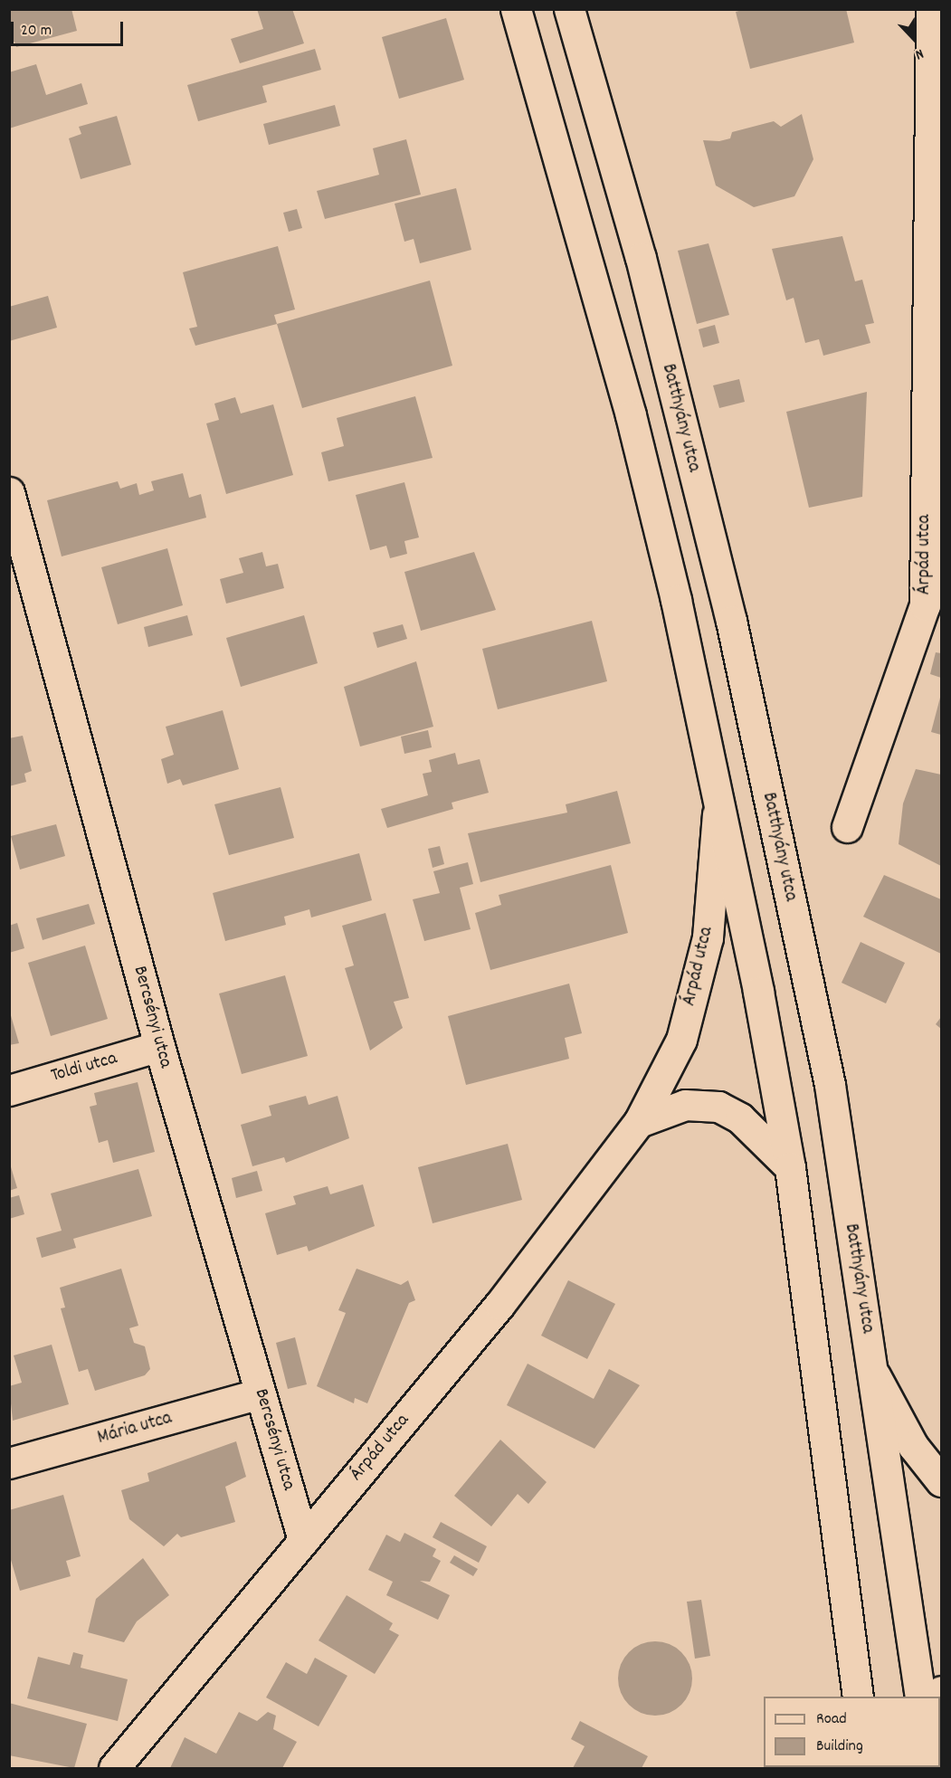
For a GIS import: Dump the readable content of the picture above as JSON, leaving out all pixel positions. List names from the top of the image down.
{
  "streets": {
    "street": [
      "Batthyány utca",
      "Árpád utca",
      "Bercsényi utca",
      "Toldi utca",
      "Mária utca"
    ]
  },
  "crossings": [
    ["Árpád utca", "Bercsényi utca"],
    ["Bercsényi utca", "Toldi utca"],
    ["Bercsényi utca", "Mária utca"]
  ],
  "legend": ["Road", "Building"],
  "scale_bar": "20 m",
  "north": "bottom"
}
